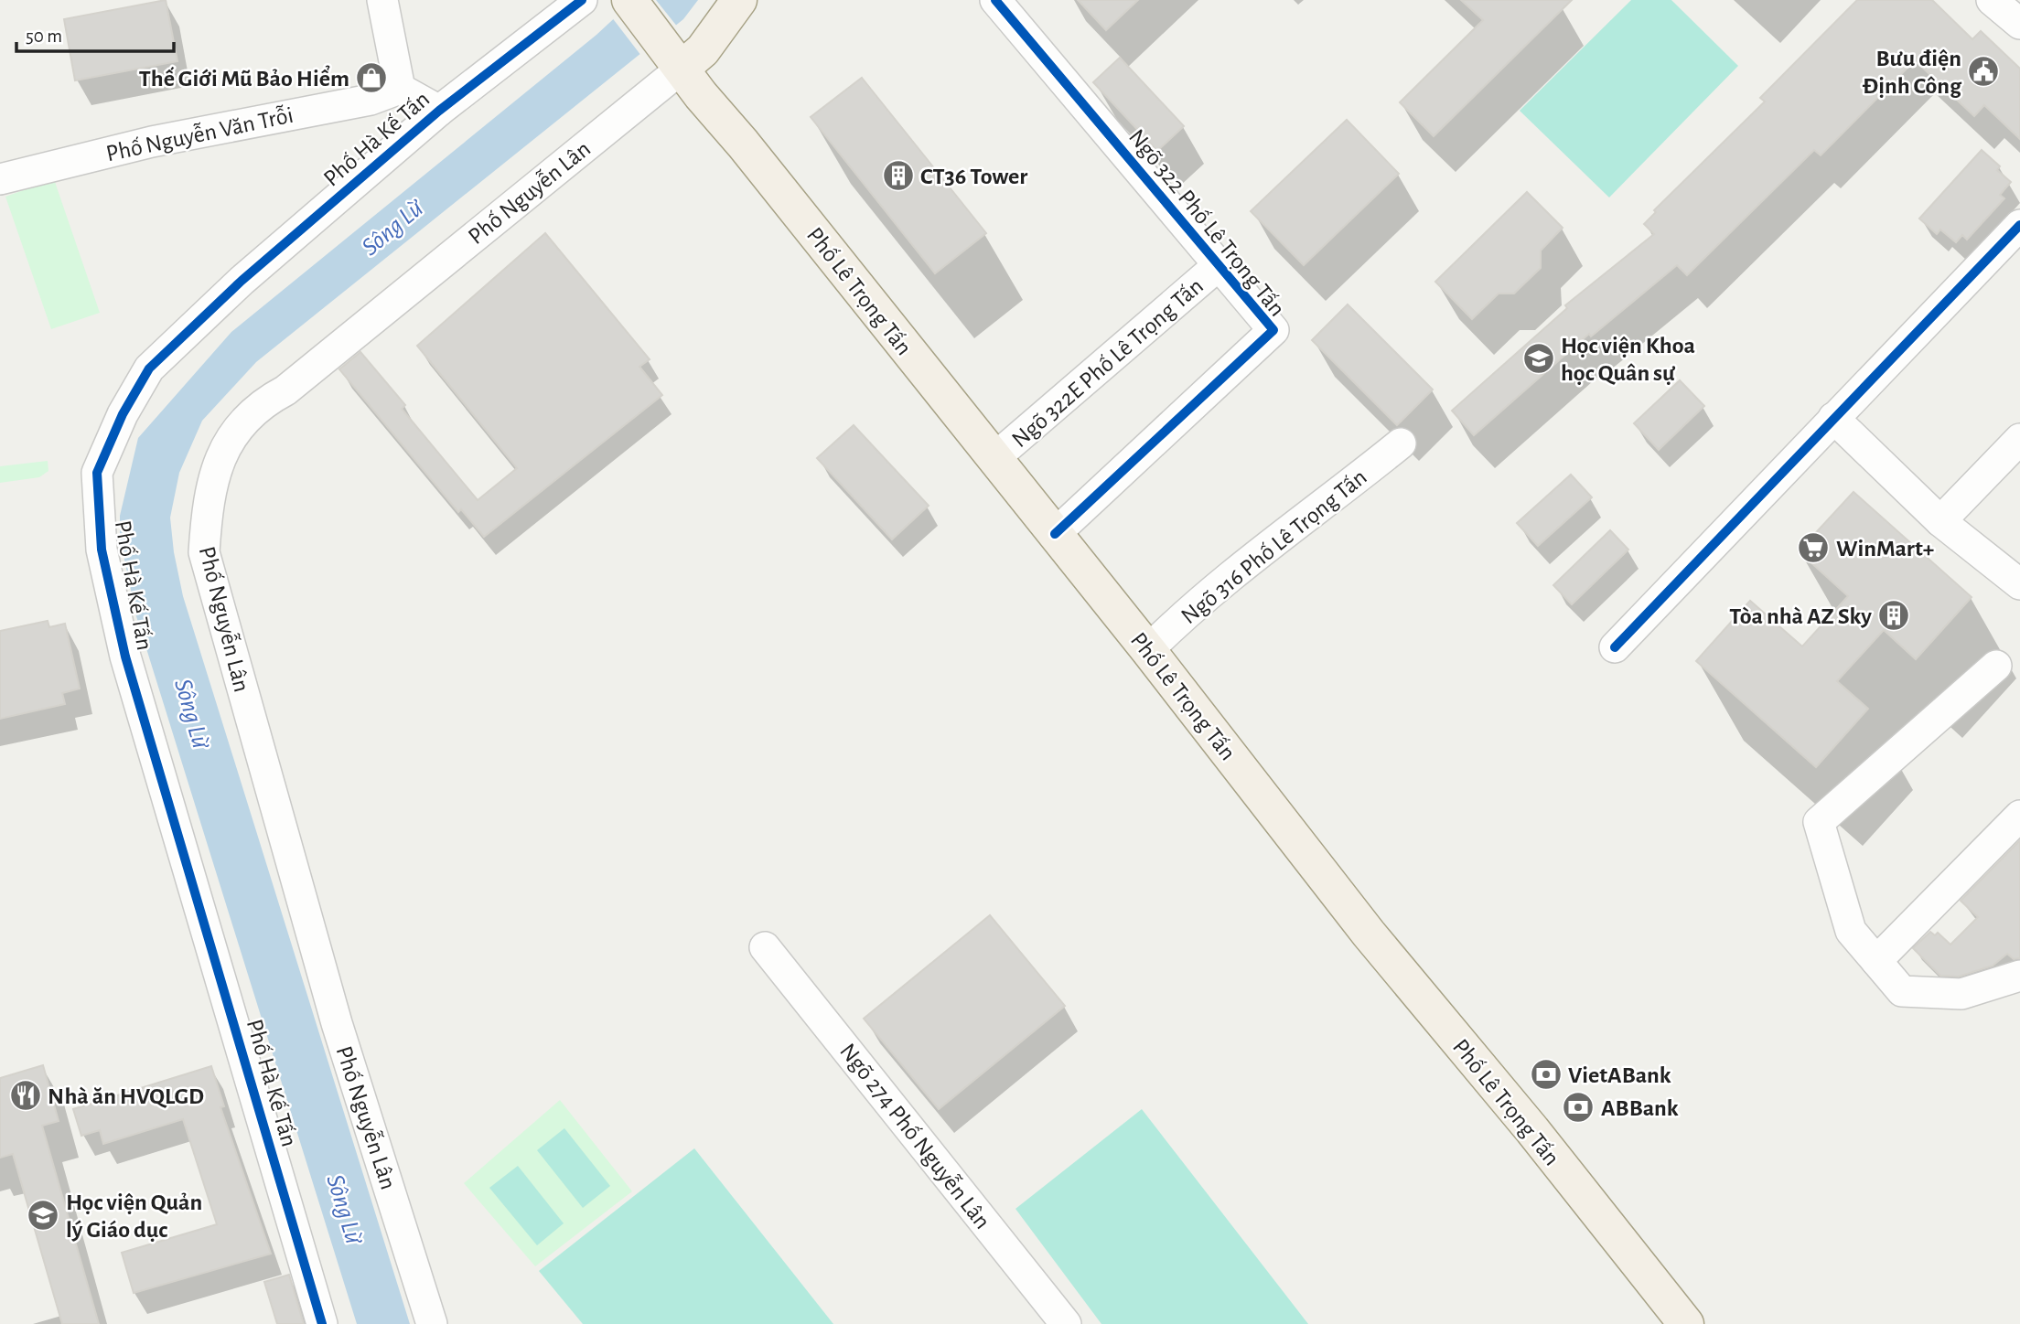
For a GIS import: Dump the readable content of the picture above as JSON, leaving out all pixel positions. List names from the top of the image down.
{
  "streets": {
    "main road": ["Phố Lê Trọng Tấn"],
    "street": [
      "Phố Nguyễn Văn Trỗi",
      "Phố Hà Kế Tấn",
      "Phố Nguyễn Lân",
      "Ngõ 322 Phố Lê Trọng Tấn",
      "Ngõ 322E Phố Lê Trọng Tấn",
      "Ngõ 316 Phố Lê Trọng Tấn",
      "Ngõ 274 Phố Nguyễn Lân"
    ]
  },
  "crossings": [
    ["Phố Nguyễn Lân", "Phố Lê Trọng Tấn"],
    ["Ngõ 322 Phố Lê Trọng Tấn", "Phố Lê Trọng Tấn"],
    ["Ngõ 322 Phố Lê Trọng Tấn", "Ngõ 322E Phố Lê Trọng Tấn"],
    ["Phố Lê Trọng Tấn", "Ngõ 322E Phố Lê Trọng Tấn"],
    ["Phố Lê Trọng Tấn", "Ngõ 316 Phố Lê Trọng Tấn"]
  ],
  "water": ["Sông Lừ"],
  "places": {
    "public building": ["Bưu điện Định Công"],
    "shop": ["Thế Giới Mũ Bảo Hiểm"],
    "building": ["CT36 Tower", "Tòa nhà AZ Sky"],
    "school or university": ["Học viện Khoa học Quân sự", "Học viện Quản lý Giáo dục"],
    "supermarket": ["WinMart+"],
    "bank": ["VietABank", "ABBank"],
    "restaurant": ["Nhà ăn HVQLGD"]
  },
  "scale_bar": "50 m"
}
